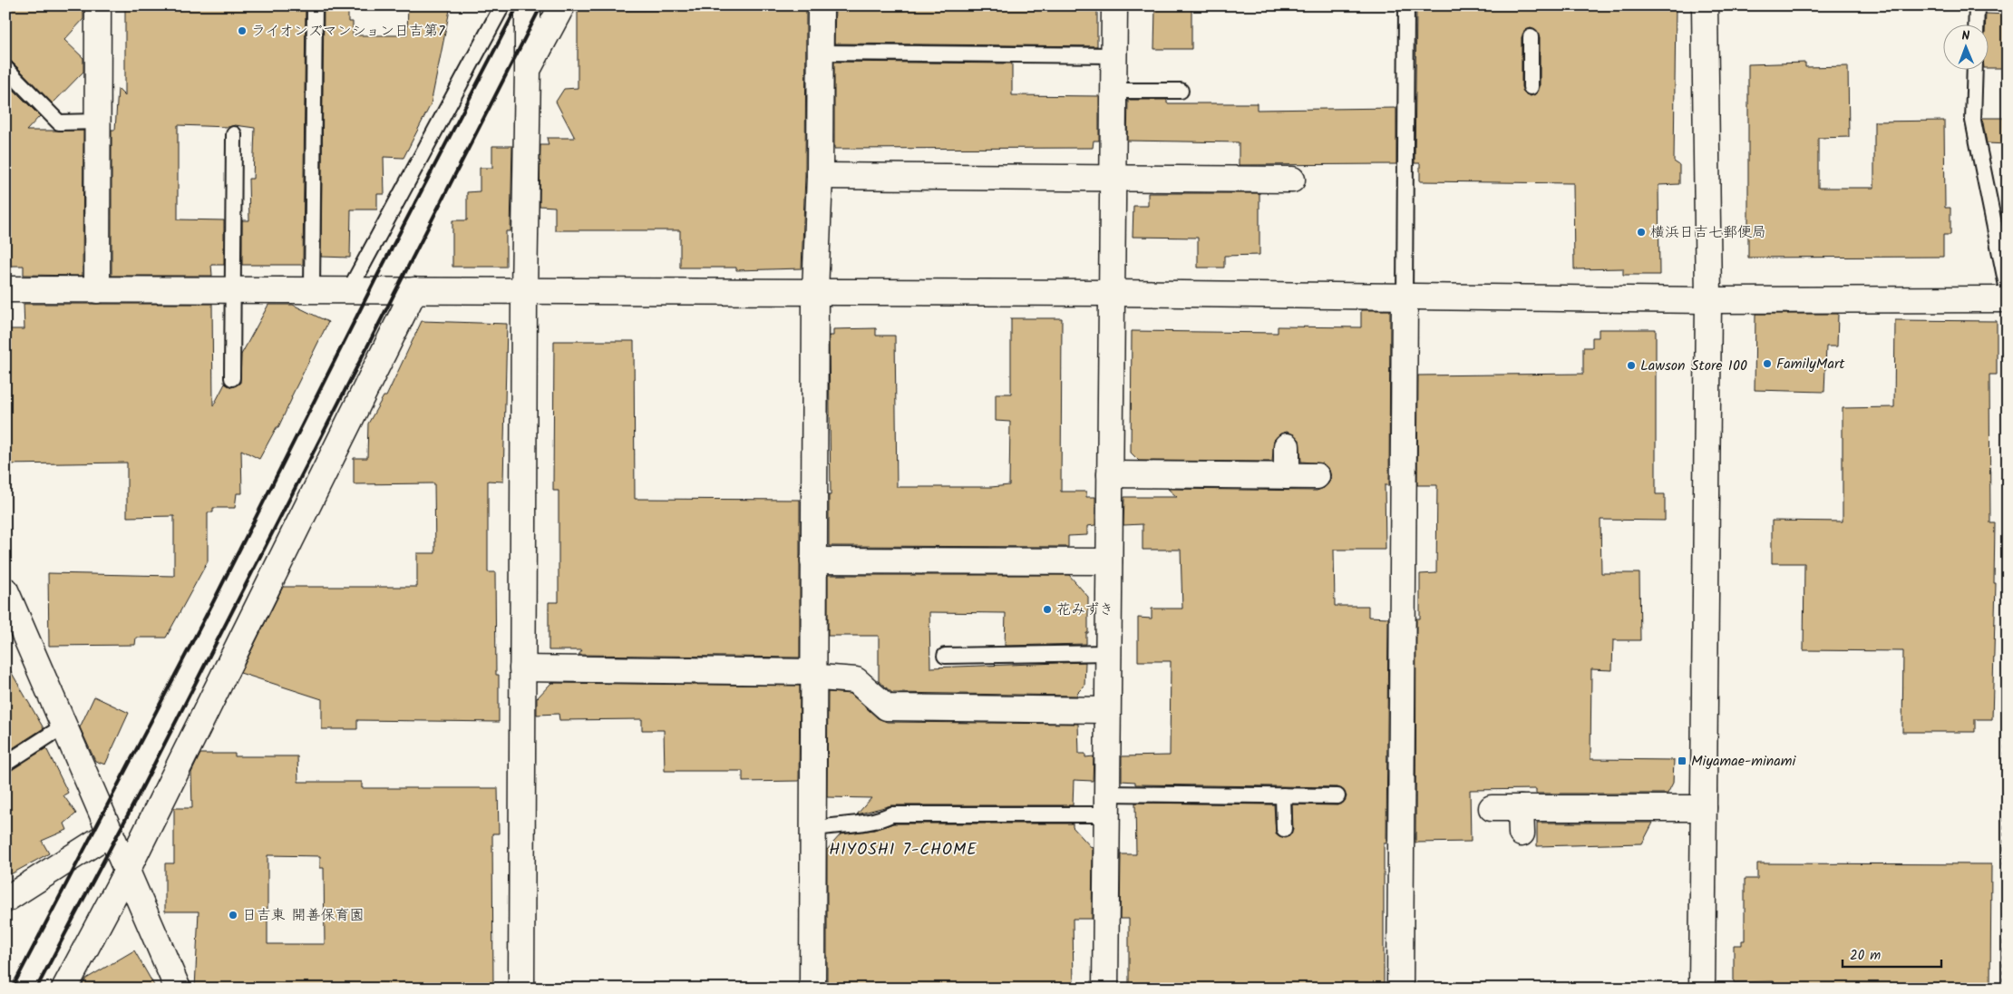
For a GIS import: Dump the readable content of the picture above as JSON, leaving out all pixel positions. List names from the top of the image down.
{
  "districts": ["HIYOSHI 7-CHOME"],
  "places": {
    "other": [
      "ライオンズマンション日吉第7",
      "横浜日吉七郵便局",
      "FamilyMart",
      "Lawson Store 100",
      "花みずき",
      "日吉東 開善保育園"
    ],
    "transit": ["Miyamae-minami"]
  },
  "scale_bar": "20 m",
  "north": "top"
}
